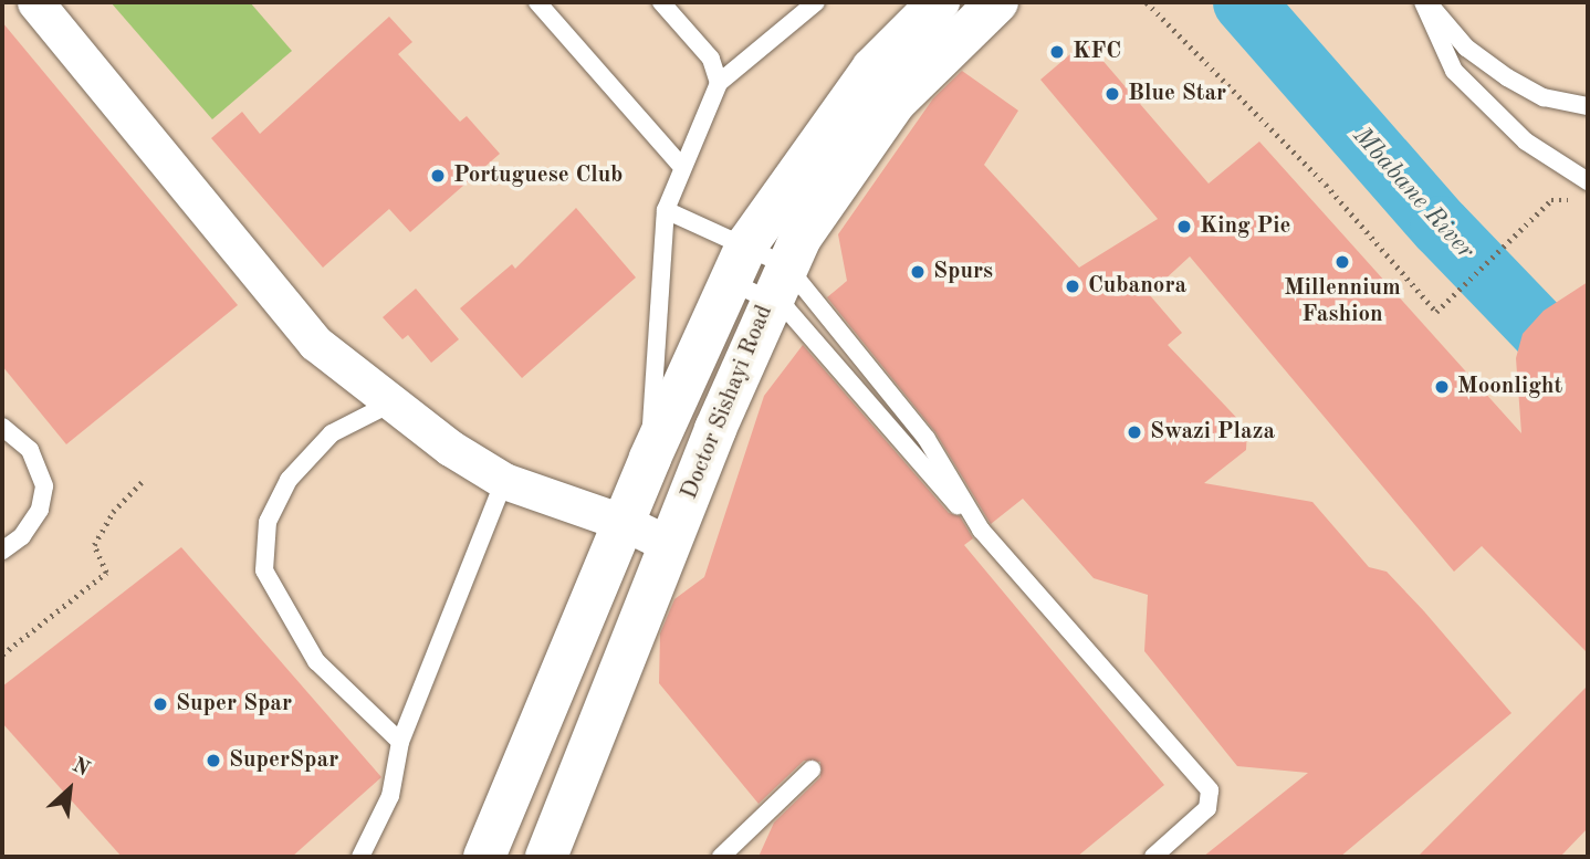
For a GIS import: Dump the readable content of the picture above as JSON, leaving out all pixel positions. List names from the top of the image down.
{
  "streets": {
    "main road": ["Doctor Sishayi Road"]
  },
  "water": ["Mbabane River"],
  "places": [
    "KFC",
    "Blue Star",
    "Portuguese Club",
    "King Pie",
    "Millennium Fashion",
    "Spurs",
    "Cubanora",
    "Moonlight",
    "Swazi Plaza",
    "Super Spar",
    "SuperSpar"
  ],
  "north": "top right"
}
